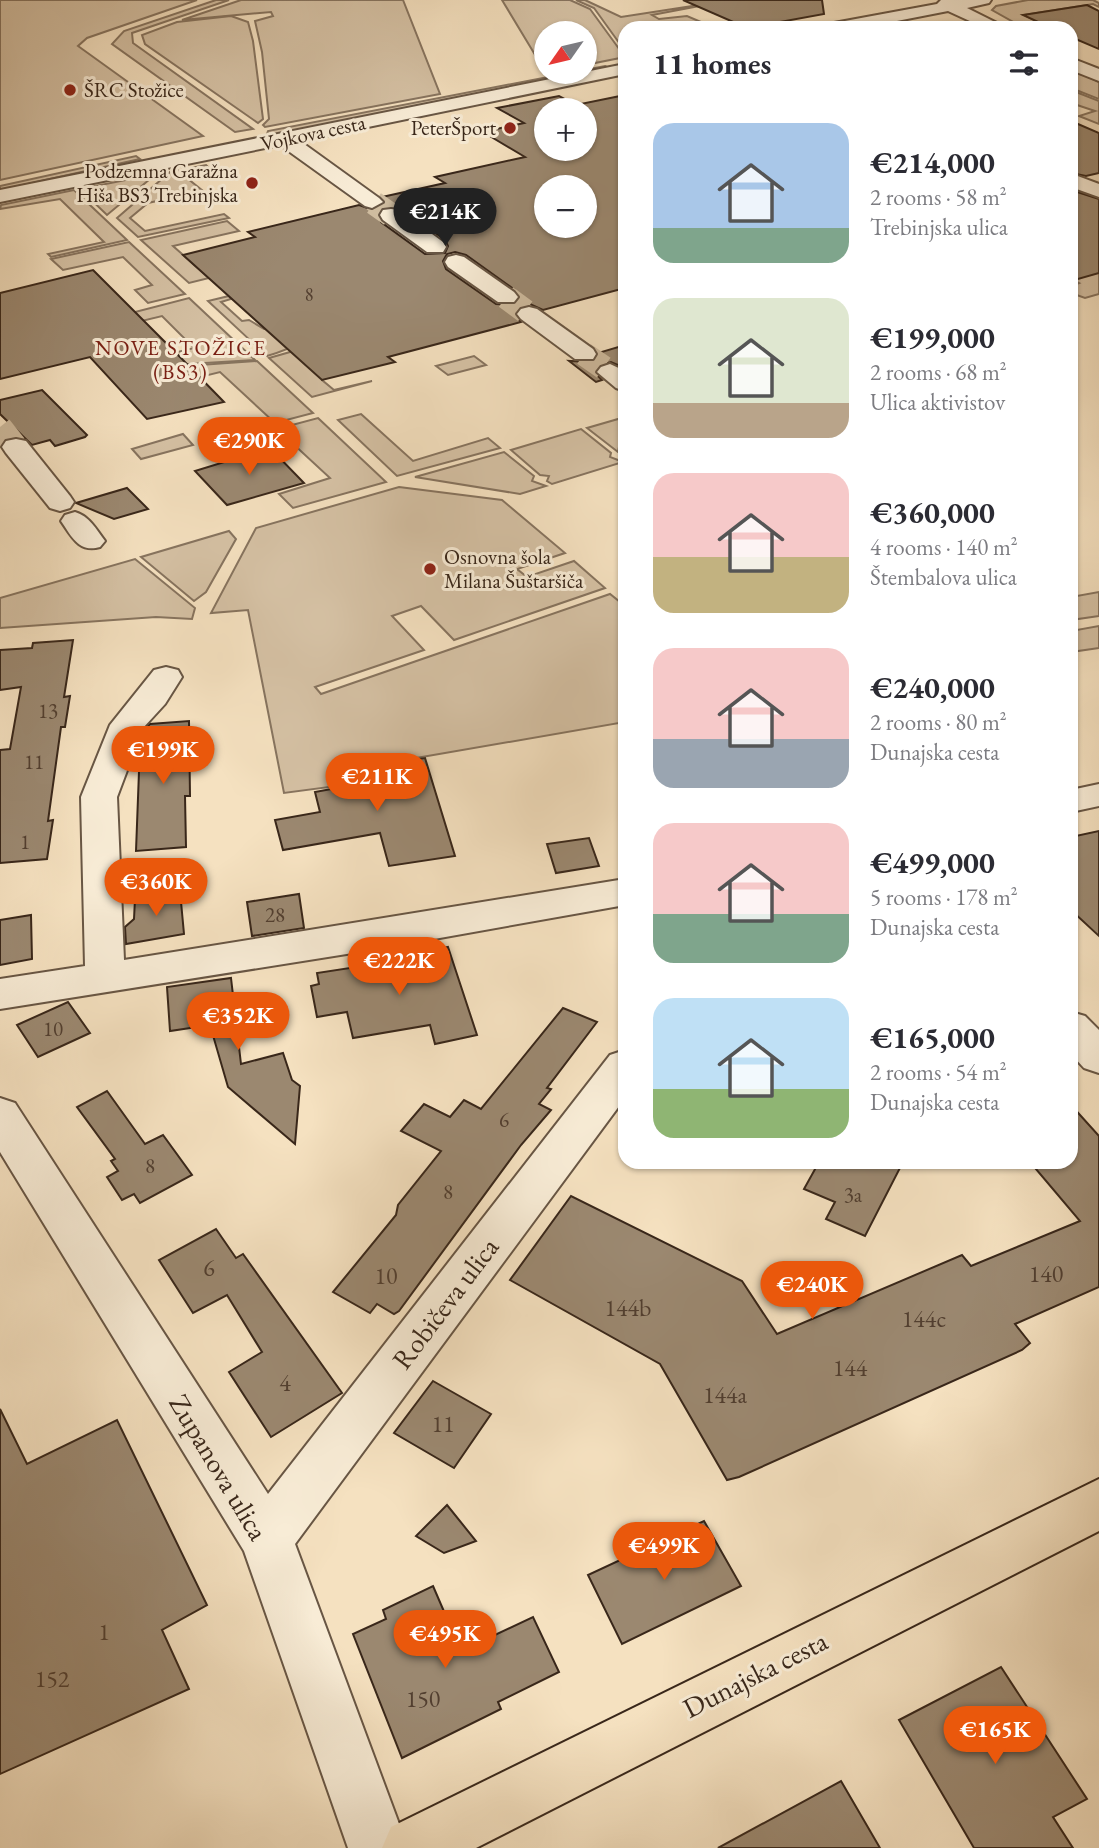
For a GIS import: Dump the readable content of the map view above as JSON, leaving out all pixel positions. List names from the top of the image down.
{
  "streets": {
    "main road": ["Dunajska cesta"],
    "street": ["Vojkova cesta", "Robičeva ulica", "Zupanova ulica"]
  },
  "crossings": [
    ["Robičeva ulica", "Zupanova ulica"]
  ],
  "districts": ["NOVE STOŽICE (BS3)"],
  "places": [
    "ŠRC Stožice",
    "PeterŠport",
    "Podzemna Garažna Hiša BS3 Trebinjska",
    "Osnovna šola Milana Šuštaršiča"
  ],
  "house_numbers": [
    "8",
    "13",
    "11",
    "1",
    "28",
    "10",
    "6",
    "8",
    "8",
    "3a",
    "6",
    "140",
    "10",
    "144b",
    "144c",
    "144",
    "4",
    "144a",
    "11",
    "1",
    "152",
    "150"
  ],
  "north": "bottom left",
  "page": {
    "map_buttons": ["+", "−"],
    "heading": "11 homes",
    "list": [
      {
        "name": "€214,000",
        "note": "2 rooms · 58 m² · Trebinjska ulica"
      },
      {
        "name": "€199,000",
        "note": "2 rooms · 68 m² · Ulica aktivistov"
      },
      {
        "name": "€360,000",
        "note": "4 rooms · 140 m² · Štembalova ulica"
      },
      {
        "name": "€240,000",
        "note": "2 rooms · 80 m² · Dunajska cesta"
      },
      {
        "name": "€499,000",
        "note": "5 rooms · 178 m² · Dunajska cesta"
      },
      {
        "name": "€165,000",
        "note": "2 rooms · 54 m² · Dunajska cesta"
      }
    ],
    "price": [
      "€214K",
      "€290K",
      "€199K",
      "€211K",
      "€360K",
      "€222K",
      "€352K",
      "€240K",
      "€499K",
      "€495K",
      "€165K"
    ]
  }
}
